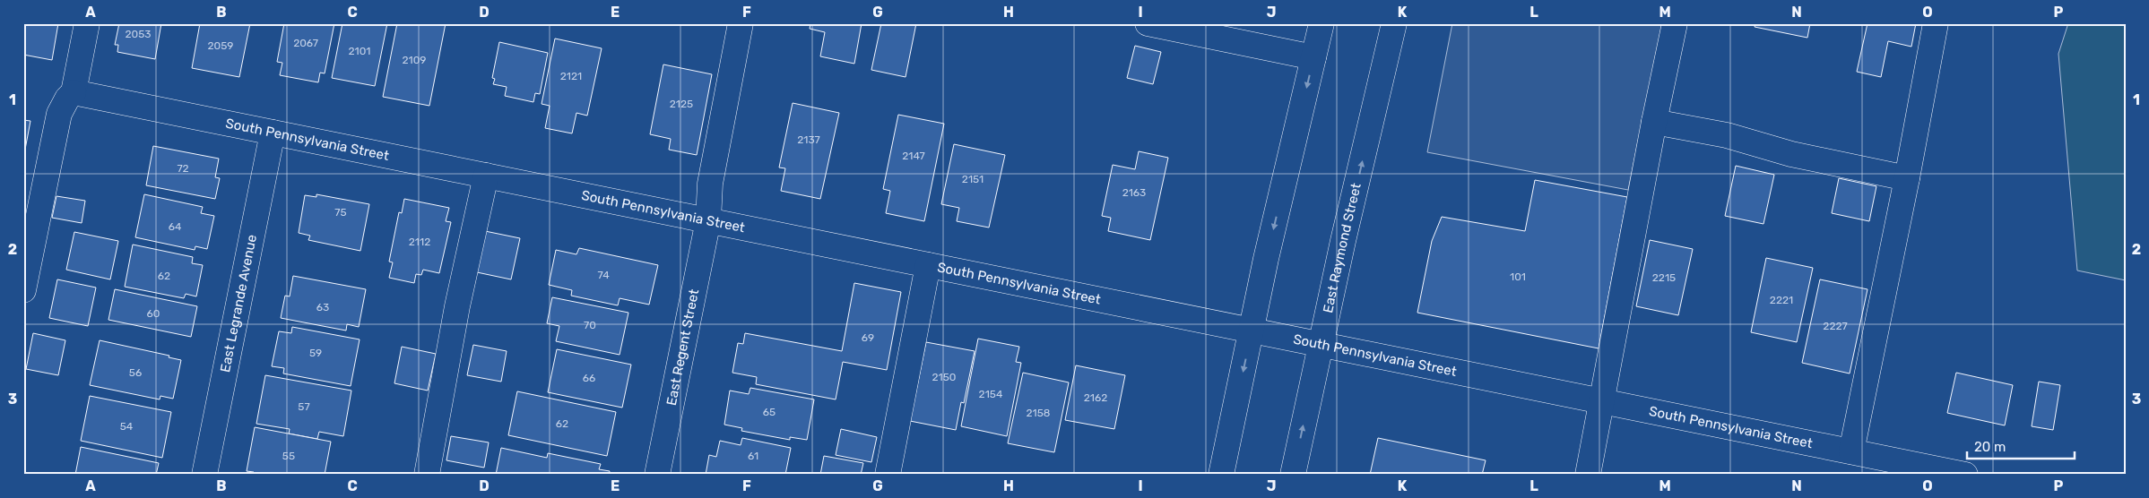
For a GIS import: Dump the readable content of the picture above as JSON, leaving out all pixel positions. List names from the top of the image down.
{
  "streets": {
    "street": [
      "South Pennsylvania Street",
      "East Raymond Street",
      "East Legrande Avenue",
      "East Regent Street"
    ]
  },
  "crossings": [
    ["South Pennsylvania Street", "East Raymond Street"],
    ["South Pennsylvania Street", "East Legrande Avenue"],
    ["South Pennsylvania Street", "East Regent Street"]
  ],
  "house_numbers": [
    "2053",
    "2067",
    "2059",
    "2101",
    "2109",
    "2121",
    "2125",
    "2137",
    "2147",
    "72",
    "2151",
    "2163",
    "75",
    "64",
    "2112",
    "74",
    "62",
    "101",
    "2215",
    "2221",
    "63",
    "60",
    "70",
    "2227",
    "69",
    "59",
    "56",
    "2150",
    "66",
    "2154",
    "2162",
    "57",
    "65",
    "2158",
    "62",
    "54",
    "55",
    "61"
  ],
  "scale_bar": "20 m",
  "grid": {
    "columns": [
      "A",
      "B",
      "C",
      "D",
      "E",
      "F",
      "G",
      "H",
      "I",
      "J",
      "K",
      "L",
      "M",
      "N",
      "O",
      "P"
    ],
    "rows": ["1", "2", "3"]
  }
}
